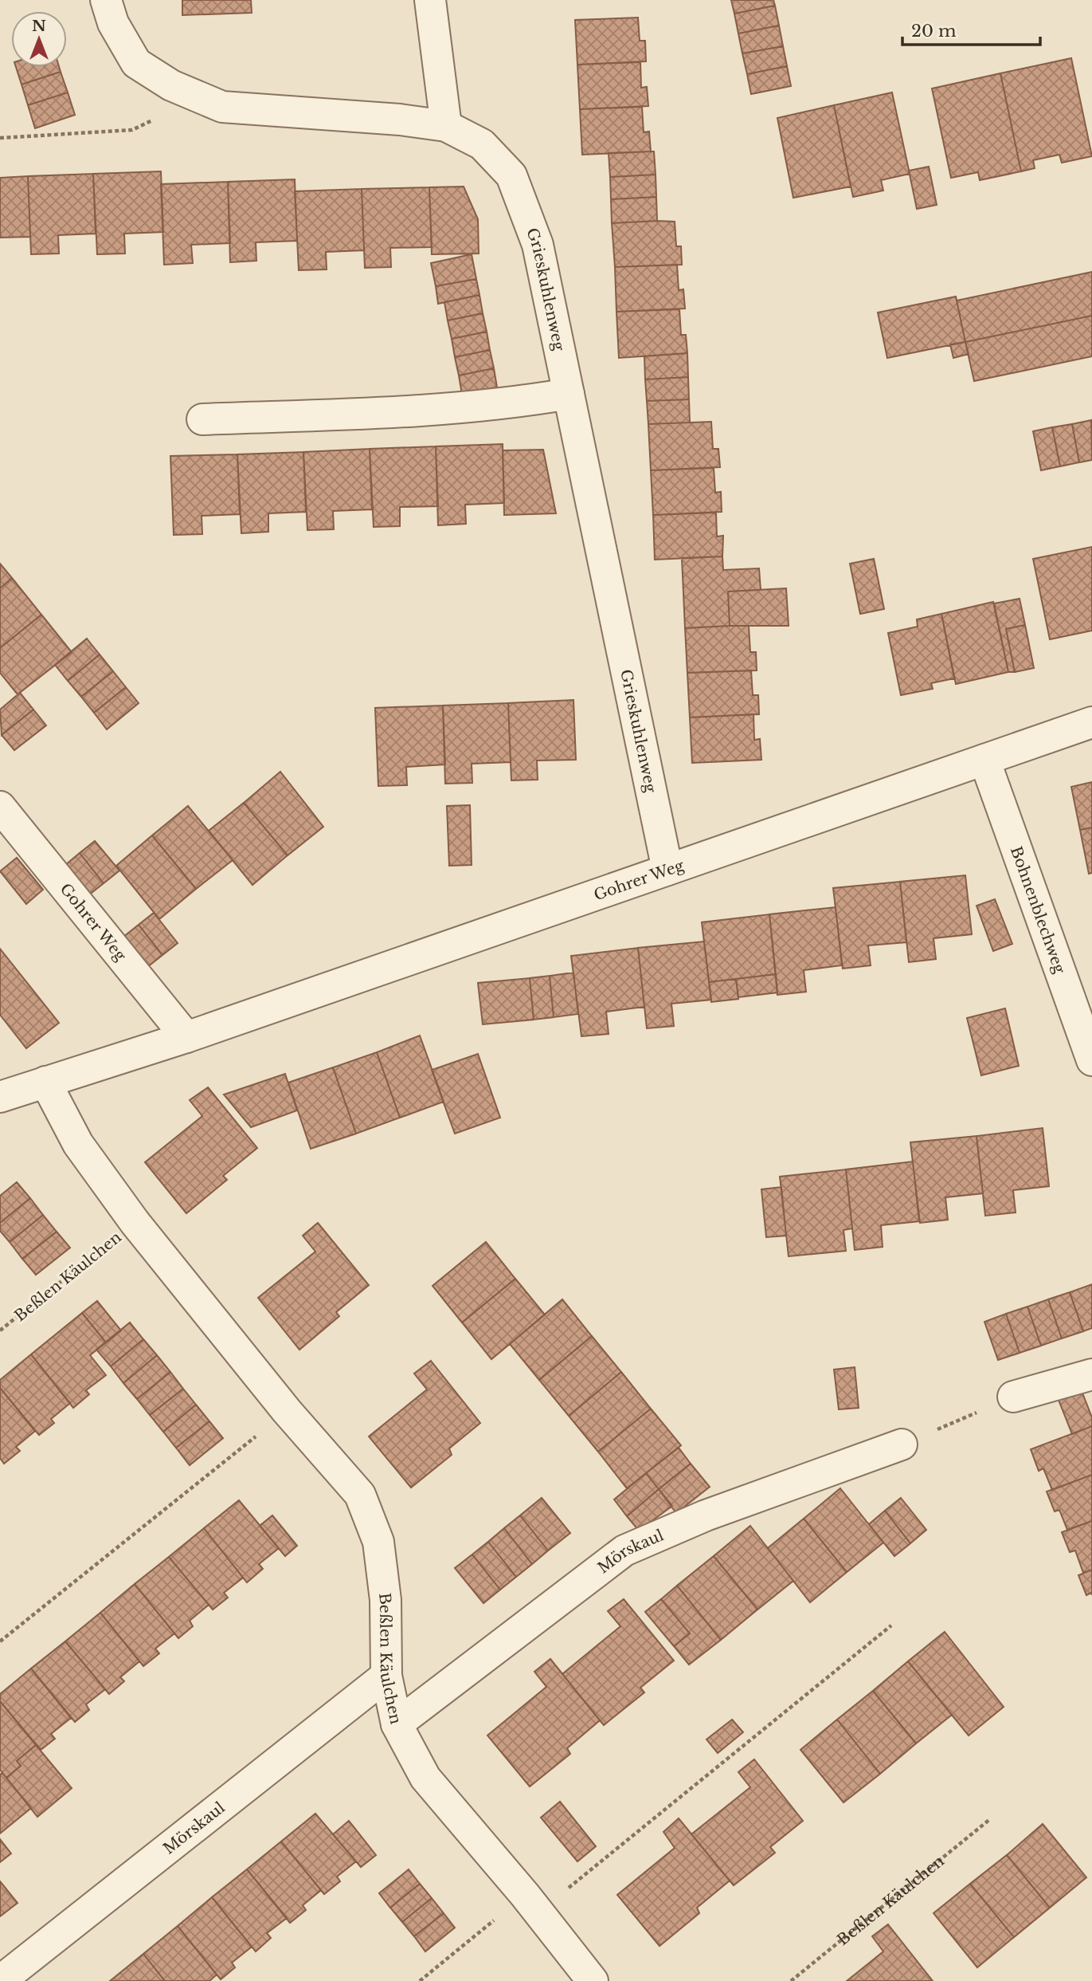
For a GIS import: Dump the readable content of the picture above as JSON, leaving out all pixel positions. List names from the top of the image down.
{
  "streets": {
    "street": [
      "Grieskuhlenweg",
      "Gohrer Weg",
      "Bohnenblechweg",
      "Beßlen Käulchen",
      "Mörskaul"
    ]
  },
  "crossings": [
    ["Grieskuhlenweg", "Gohrer Weg"],
    ["Gohrer Weg", "Bohnenblechweg"],
    ["Gohrer Weg", "Beßlen Käulchen"],
    ["Beßlen Käulchen", "Mörskaul"]
  ],
  "scale_bar": "20 m",
  "north": "top"
}
